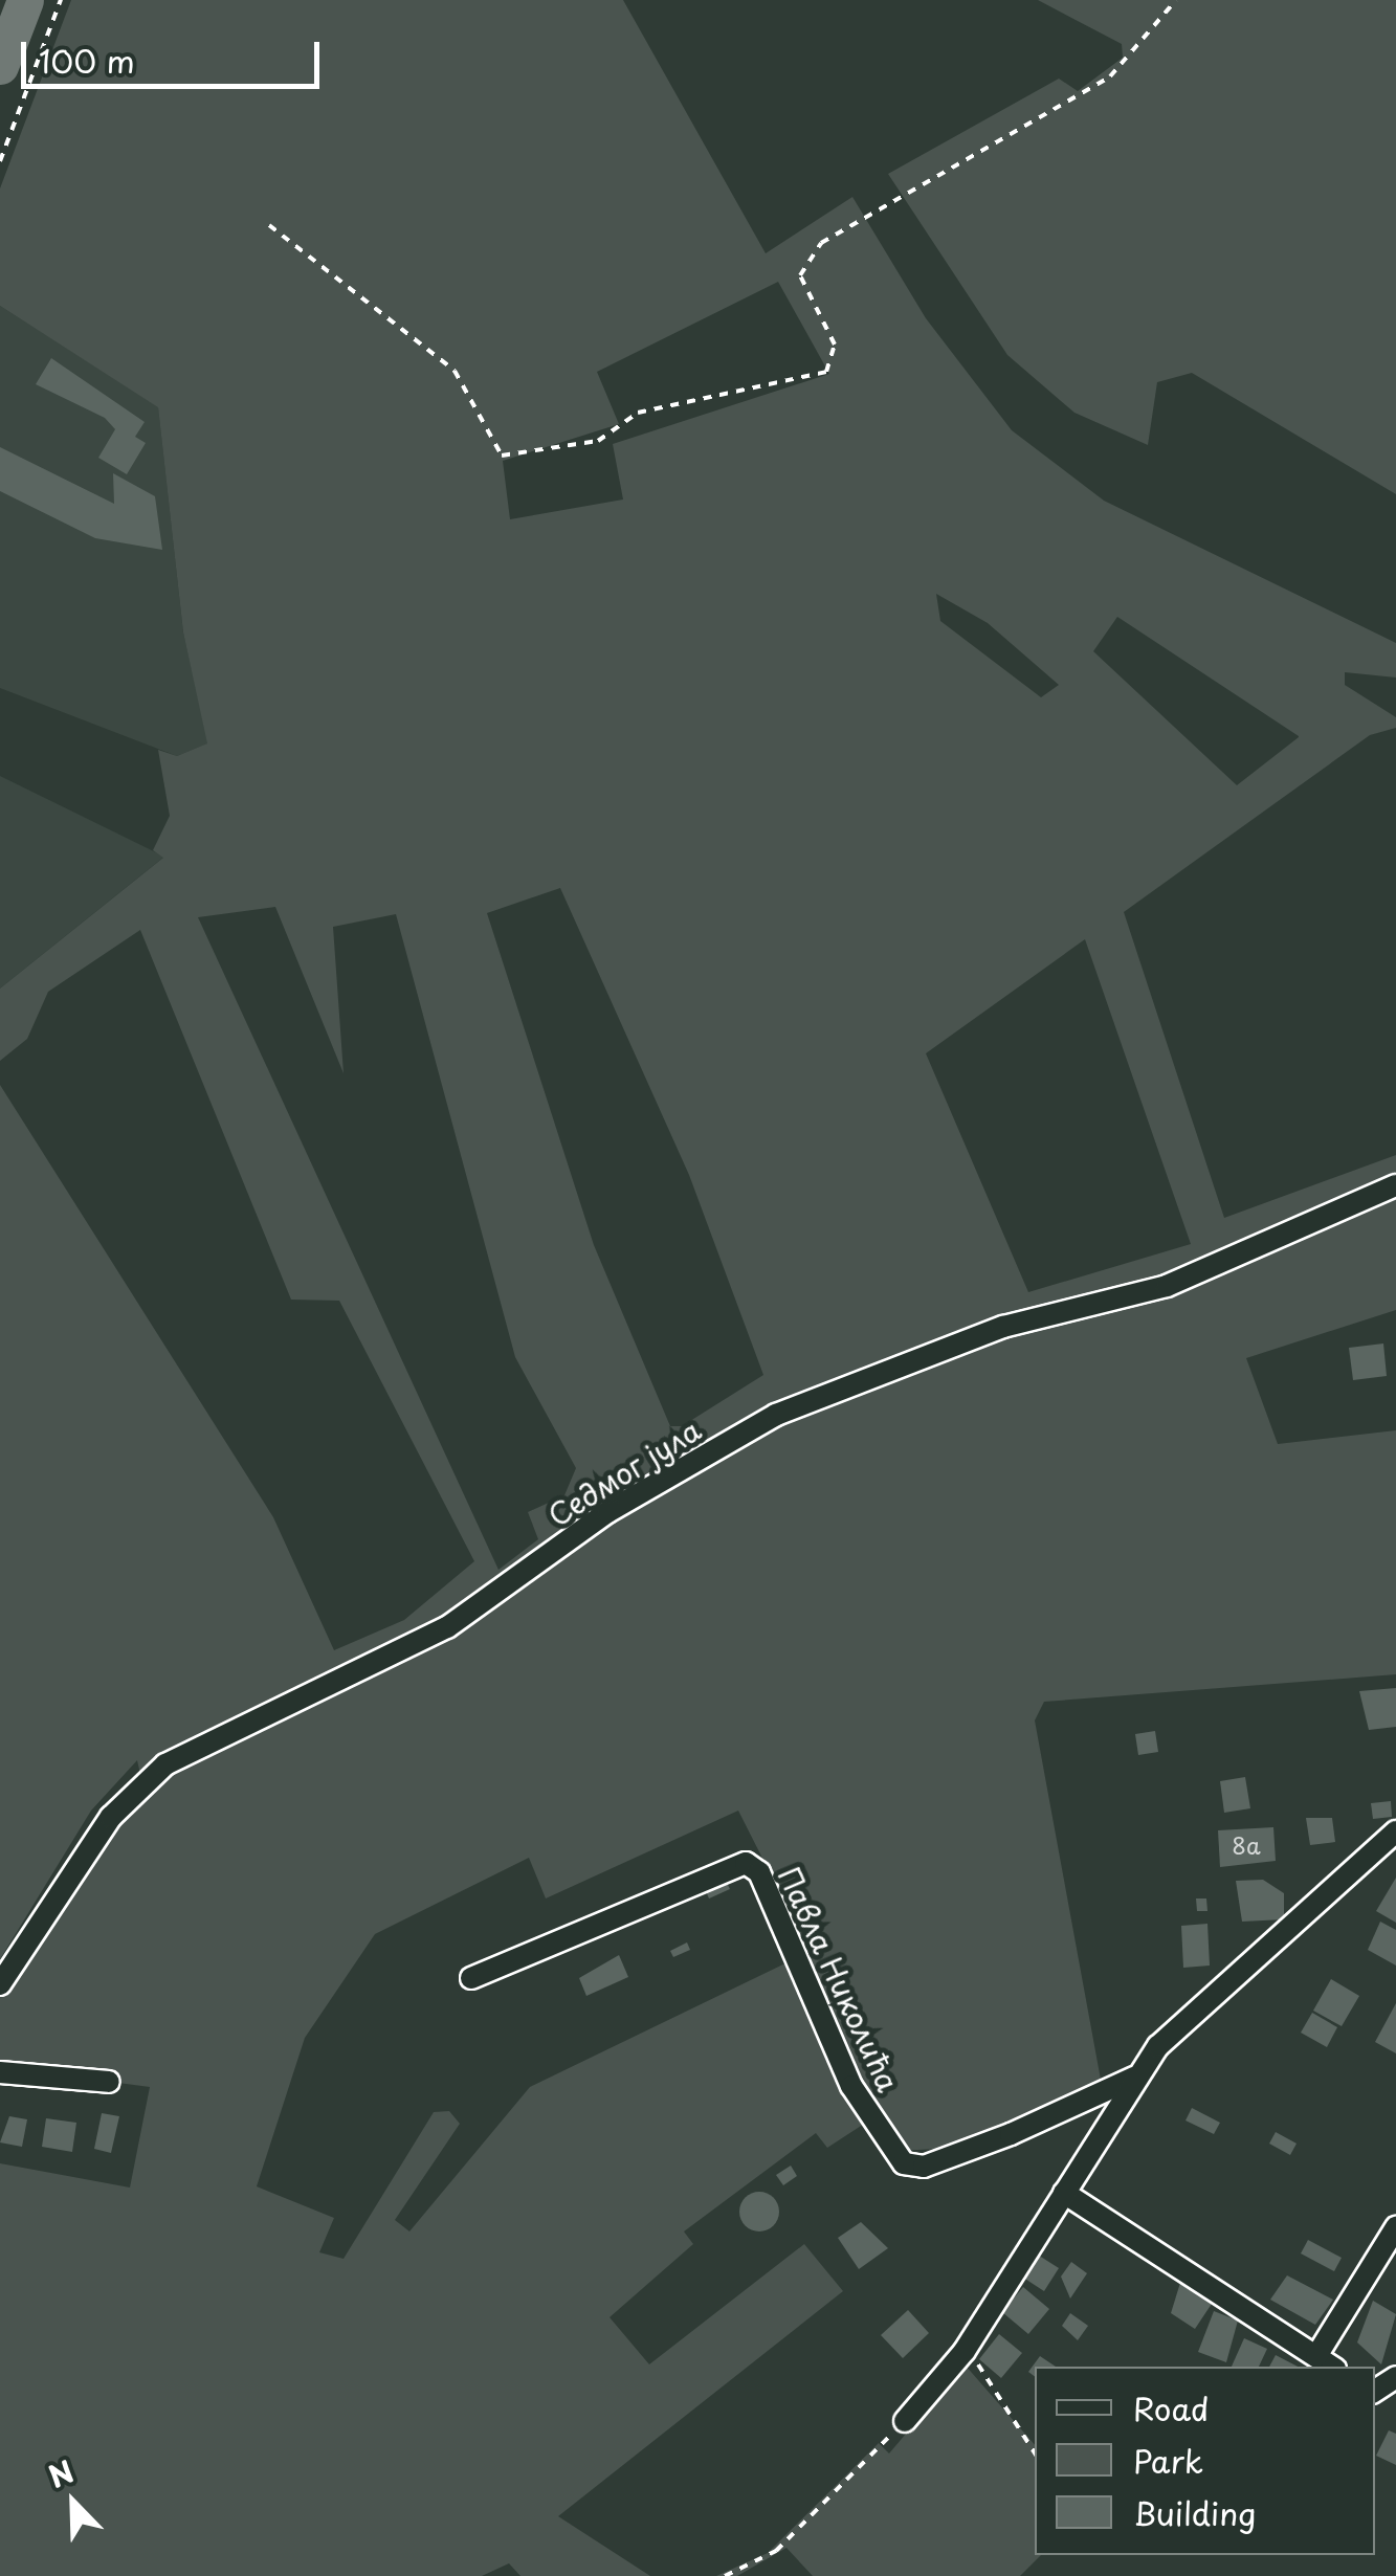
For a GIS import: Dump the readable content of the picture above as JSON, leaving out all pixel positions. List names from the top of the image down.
{
  "streets": {
    "street": ["Седмог јула", "Павла Николића"]
  },
  "house_numbers": ["8a"],
  "legend": ["Road", "Park", "Building"],
  "scale_bar": "100 m",
  "north": "top left"
}
